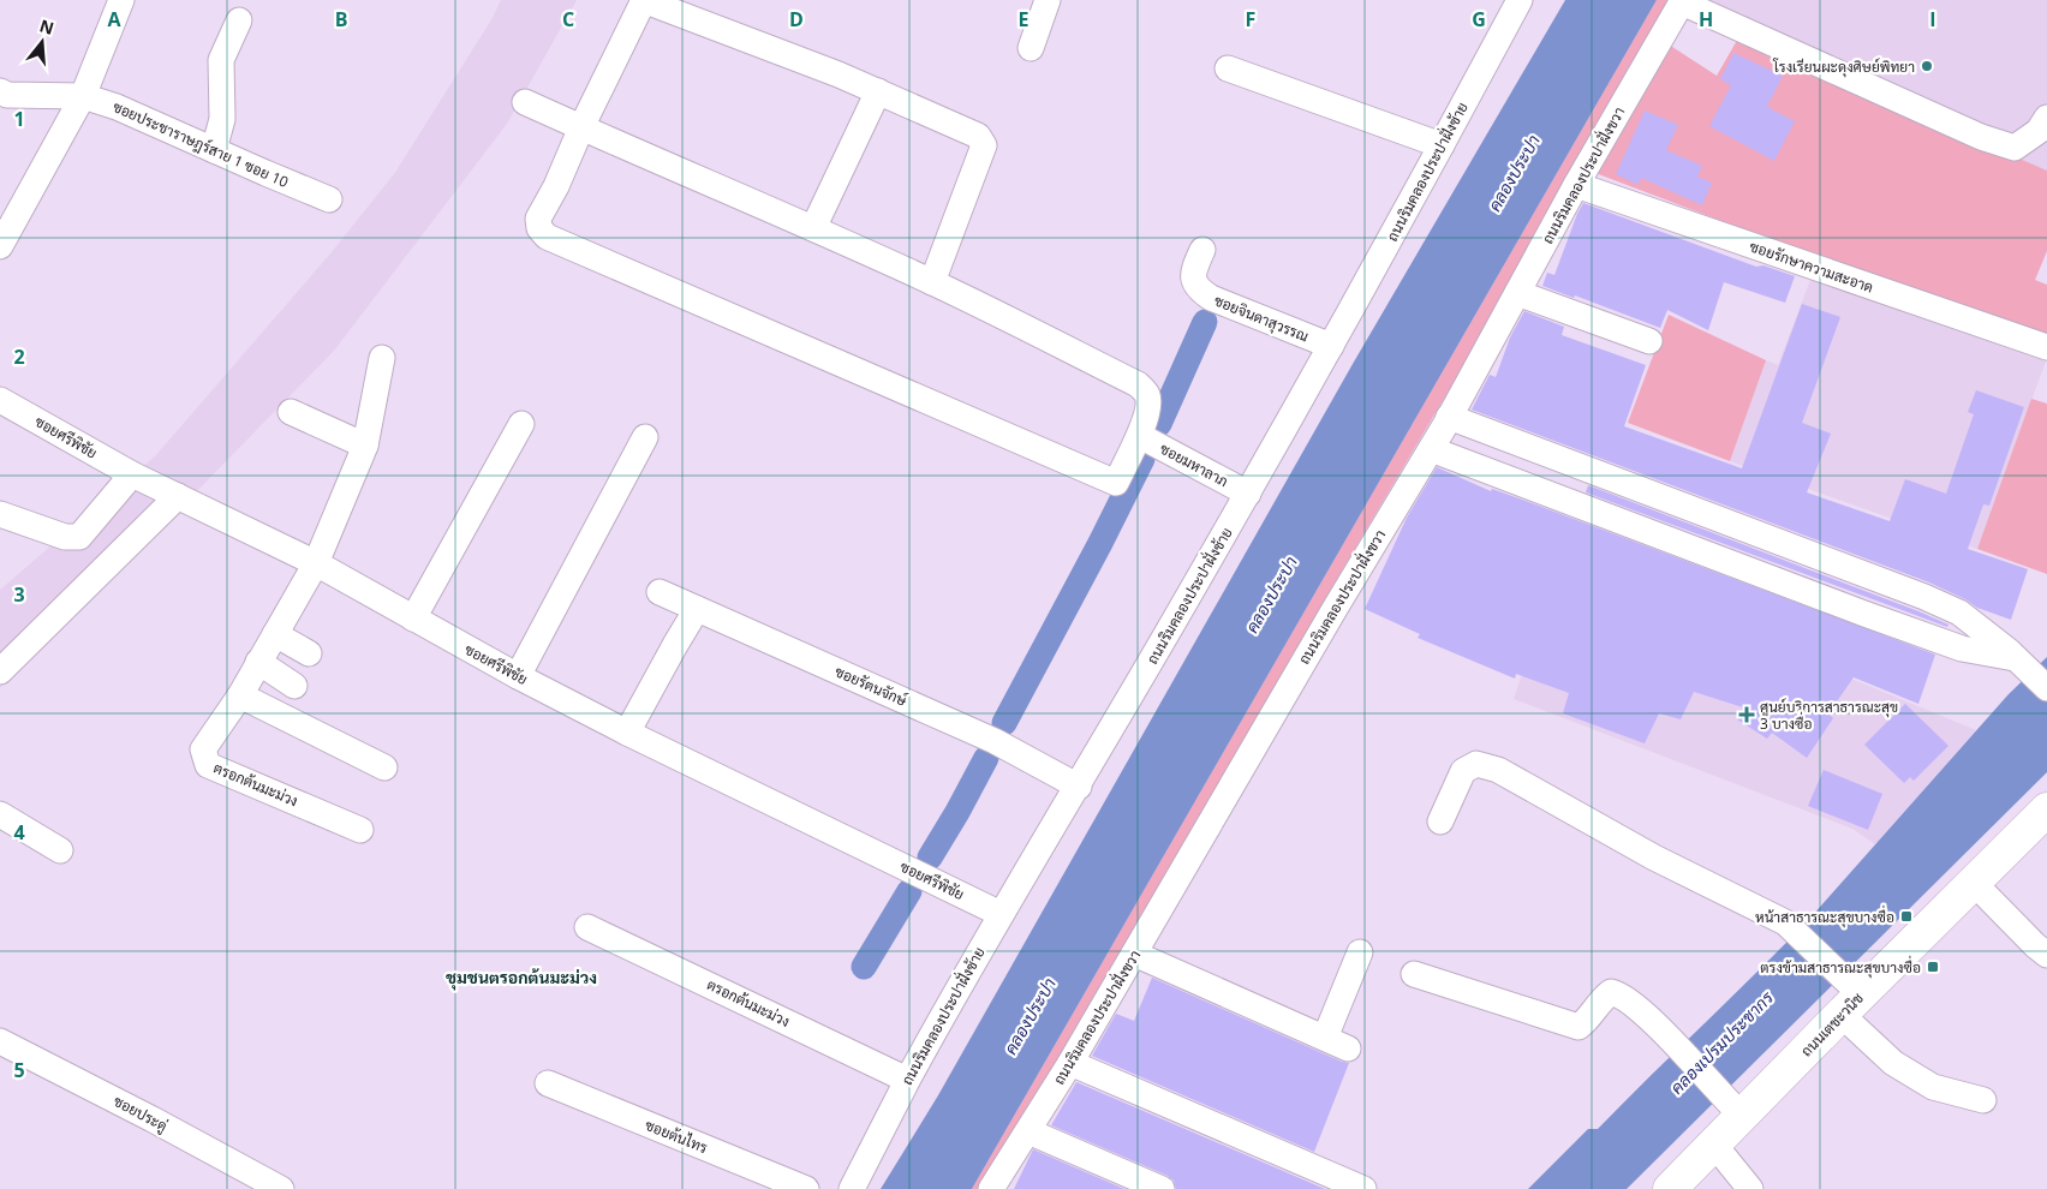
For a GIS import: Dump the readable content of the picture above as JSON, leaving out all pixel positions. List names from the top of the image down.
{
  "streets": {
    "main road": ["ถนนเตชะวนิช"],
    "street": [
      "ซอยประชาราษฎร์สาย 1 ซอย 10",
      "ถนนริมคลองประปาฝั่งซ้าย",
      "ถนนริมคลองประปาฝั่งขวา",
      "ซอยรักษาความสะอาด",
      "ซอยจินดาสุวรรณ",
      "ซอยศรีพิชัย",
      "ซอยมหาลาภ",
      "ซอยรัตนจักษ์",
      "ตรอกต้นมะม่วง",
      "ซอยประดู่",
      "ซอยต้นไทร"
    ]
  },
  "crossings": [
    ["ถนนริมคลองประปาฝั่งซ้าย", "ซอยจินดาสุวรรณ"],
    ["ถนนริมคลองประปาฝั่งซ้าย", "ซอยศรีพิชัย"],
    ["ถนนริมคลองประปาฝั่งซ้าย", "ซอยมหาลาภ"],
    ["ถนนริมคลองประปาฝั่งซ้าย", "ซอยรัตนจักษ์"],
    ["ถนนริมคลองประปาฝั่งซ้าย", "ตรอกต้นมะม่วง"],
    ["ถนนริมคลองประปาฝั่งขวา", "ซอยรักษาความสะอาด"]
  ],
  "districts": ["ชุมชนตรอกต้นมะม่วง"],
  "water": ["คลองประปา", "คลองเปรมประชากร"],
  "places": {
    "other": ["โรงเรียนผะดุงศิษย์พิทยา"],
    "health": ["ศูนย์บริการสาธารณะสุข 3 บางซื่อ"],
    "transit": ["หน้าสาธารณะสุขบางซื่อ", "ตรงข้ามสาธารณะสุขบางซื่อ"]
  },
  "north": "top",
  "grid": {
    "columns": [
      "A",
      "B",
      "C",
      "D",
      "E",
      "F",
      "G",
      "H",
      "I"
    ],
    "rows": [
      "1",
      "2",
      "3",
      "4",
      "5"
    ]
  }
}
